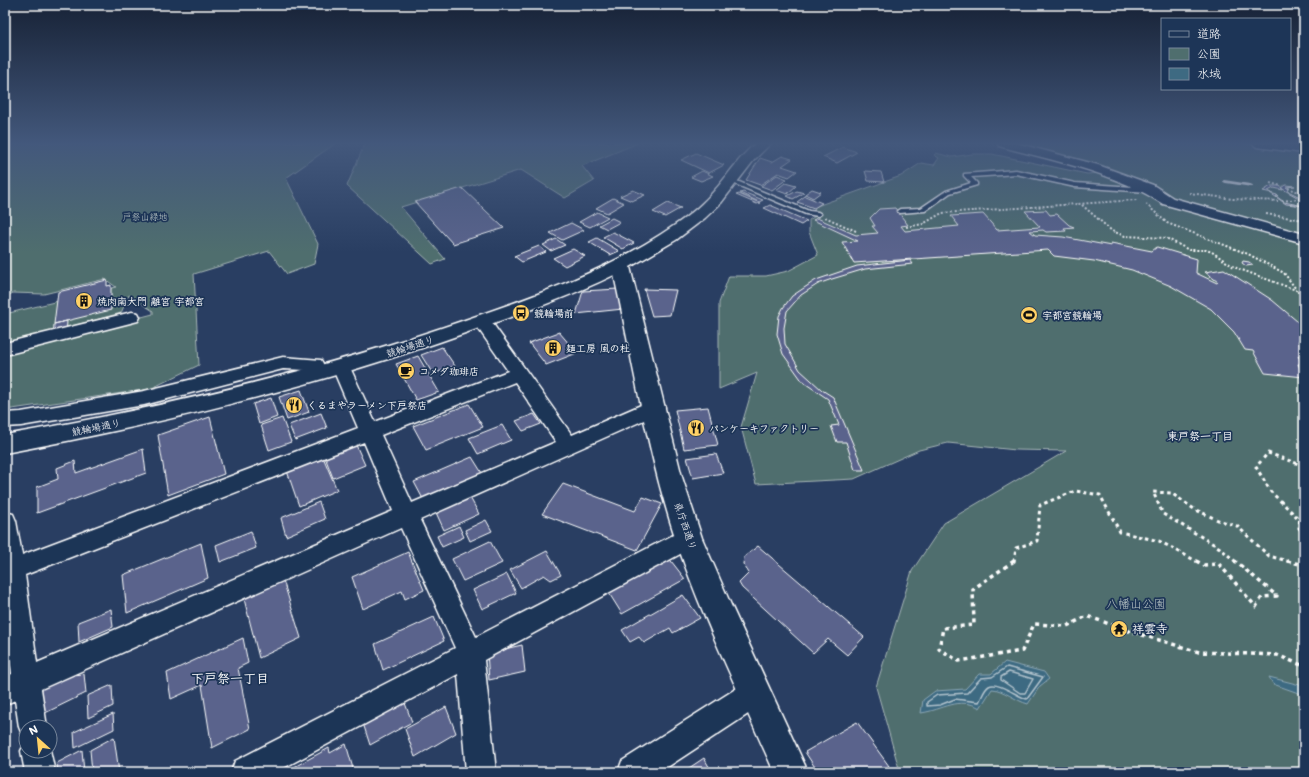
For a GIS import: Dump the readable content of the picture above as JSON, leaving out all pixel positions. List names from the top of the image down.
{
  "streets": {
    "street": ["競輪場通り", "県庁西通り"]
  },
  "crossings": [
    ["競輪場通り", "県庁西通り"]
  ],
  "districts": ["東戸祭一丁目", "下戸祭一丁目"],
  "parks": ["戸祭山緑地", "八幡山公園"],
  "places": {
    "building": ["焼肉南大門 離宮 宇都宮", "麺工房 風の杜"],
    "bus stop": ["競輪場前"],
    "sports": ["宇都宮競輪場"],
    "cafe": ["コメダ珈琲店"],
    "restaurant": ["くるまやラーメン下戸祭店", "パンケーキファクトリー"],
    "temple": ["祥雲寺"]
  },
  "legend": ["道路", "公園", "水域"],
  "north": "top left"
}
